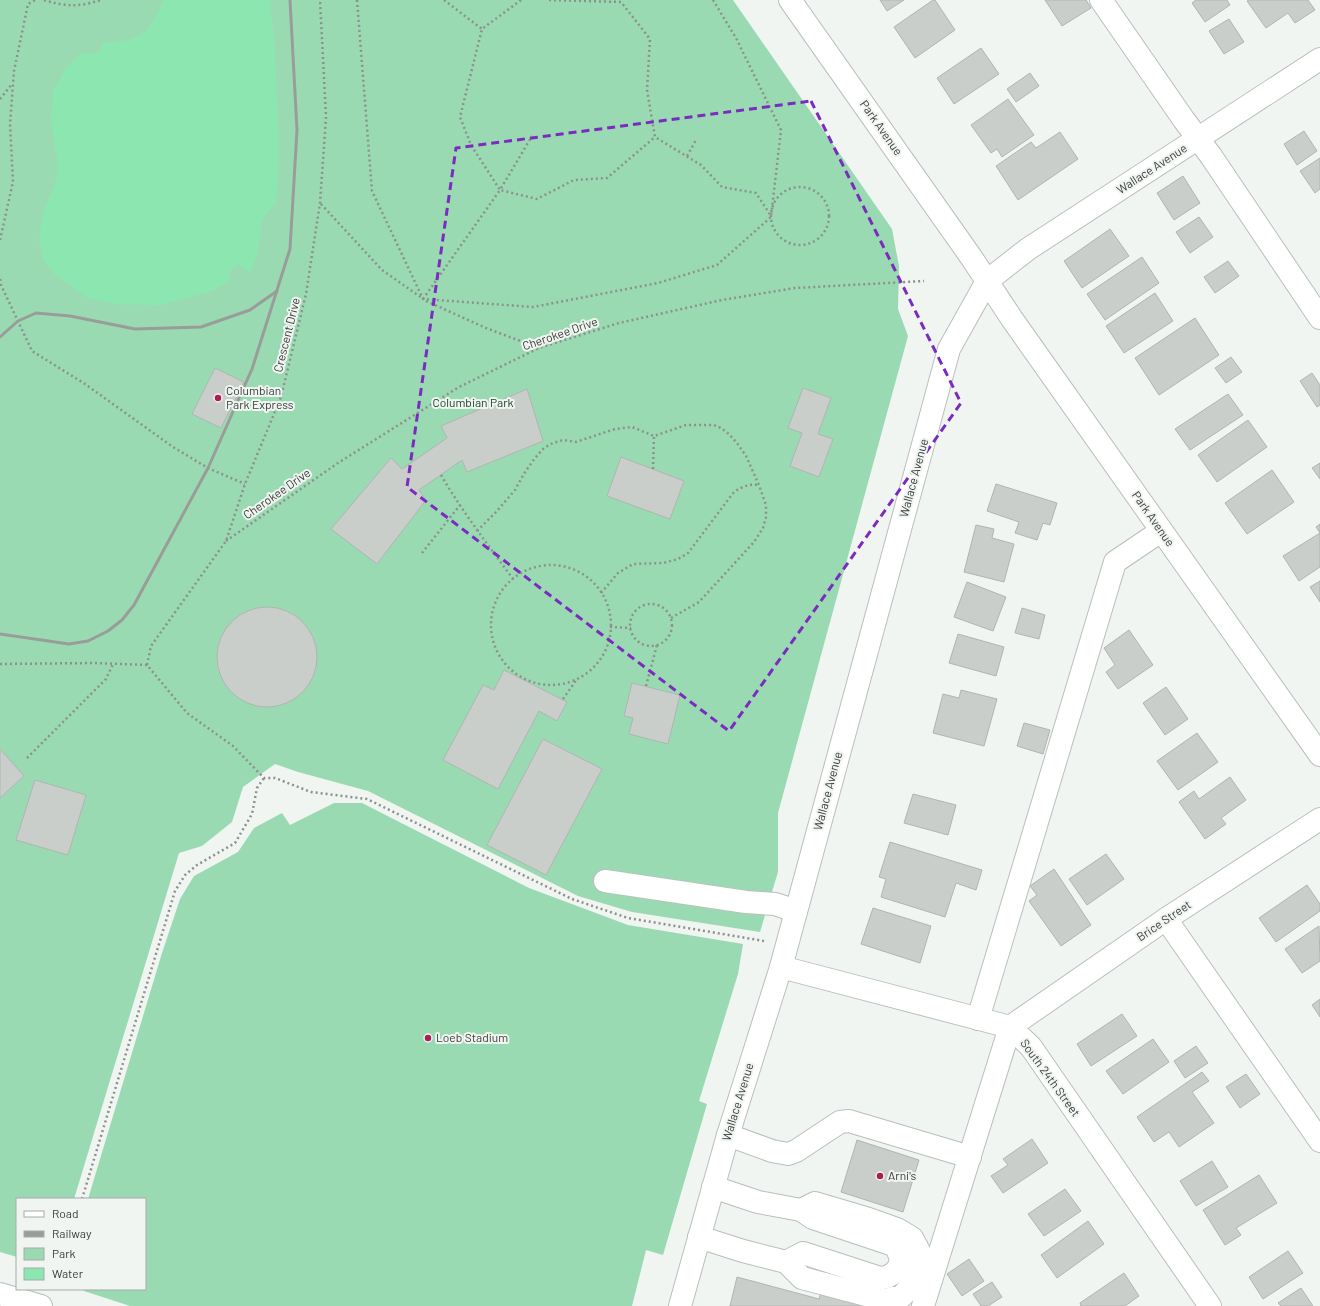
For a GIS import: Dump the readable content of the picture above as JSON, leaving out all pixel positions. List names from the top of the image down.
{
  "streets": {
    "street": [
      "Park Avenue",
      "Wallace Avenue",
      "Brice Street",
      "South 24th Street"
    ],
    "path": ["Cherokee Drive", "Crescent Drive"]
  },
  "crossings": [
    ["Park Avenue", "Wallace Avenue"],
    ["Wallace Avenue", "South 24th Street"],
    ["Cherokee Drive", "Crescent Drive"],
    ["Brice Street", "South 24th Street"]
  ],
  "parks": ["Columbian Park"],
  "places": ["Columbian Park Express", "Loeb Stadium", "Arni's"],
  "legend": [
    "Road",
    "Railway",
    "Park",
    "Water"
  ]
}
